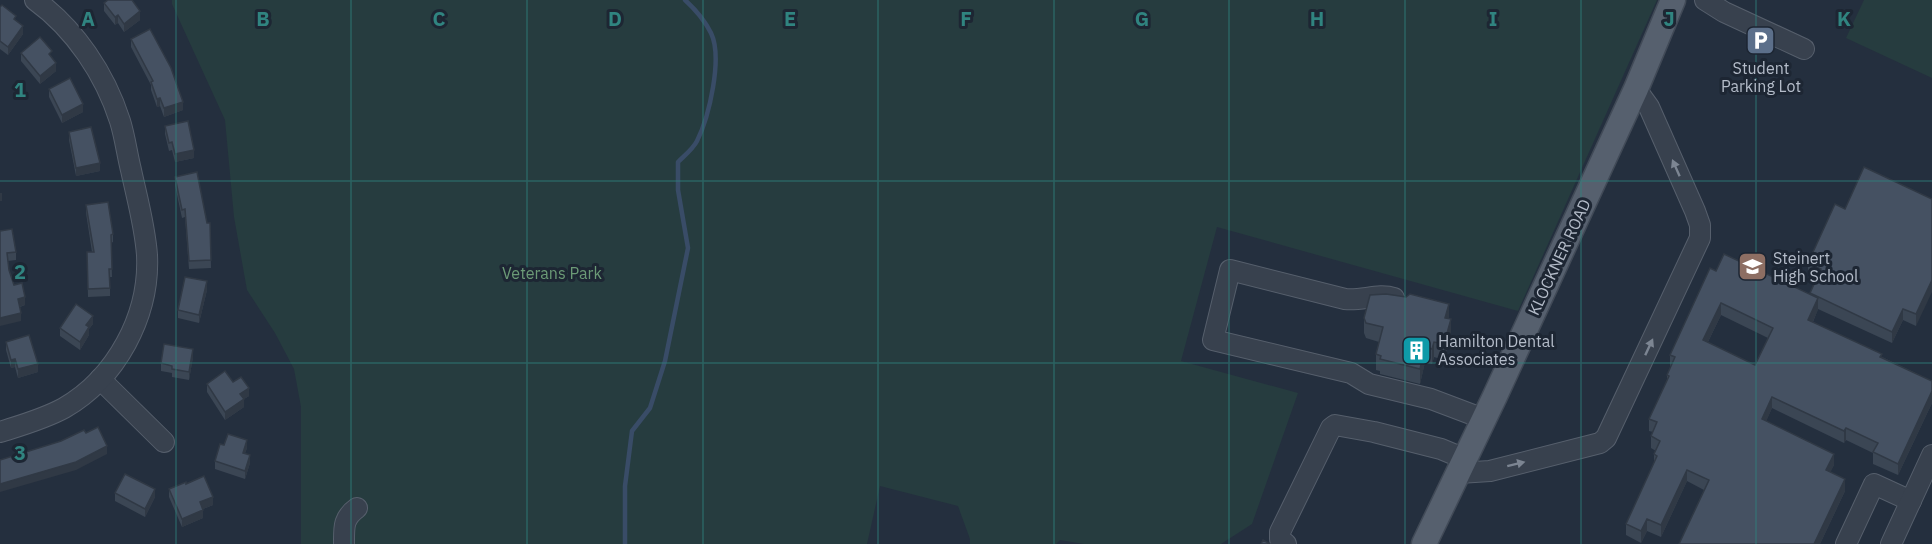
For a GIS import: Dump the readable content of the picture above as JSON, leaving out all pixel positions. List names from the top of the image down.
{
  "streets": {
    "main road": ["KLOCKNER ROAD"]
  },
  "parks": ["Veterans Park"],
  "places": {
    "parking": ["Student Parking Lot"],
    "school or university": ["Steinert High School"],
    "building": ["Hamilton Dental Associates"]
  },
  "grid": {
    "columns": [
      "A",
      "B",
      "C",
      "D",
      "E",
      "F",
      "G",
      "H",
      "I",
      "J",
      "K"
    ],
    "rows": ["1", "2", "3"]
  }
}
